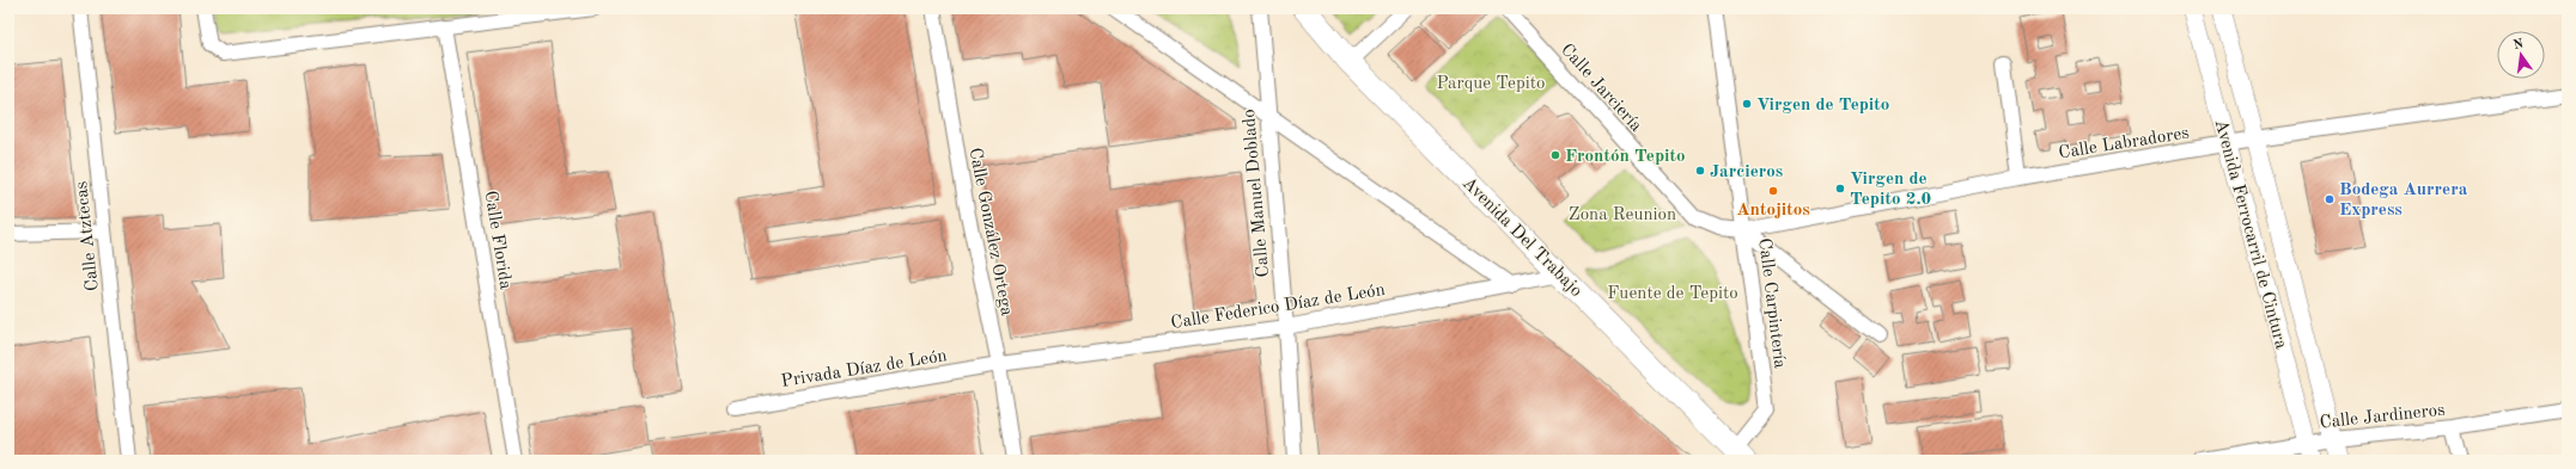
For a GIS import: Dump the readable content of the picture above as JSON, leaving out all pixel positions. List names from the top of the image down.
{
  "streets": {
    "main road": ["Avenida Del Trabajo"],
    "street": [
      "Calle Jarciería",
      "Calle Labradores",
      "Calle Manuel Doblado",
      "Calle González Ortega",
      "Avenida Ferrocarril de Cintura",
      "Calle Atztecas",
      "Calle Florida",
      "Calle Carpintería",
      "Calle Federico Díaz de León",
      "Privada Díaz de León",
      "Calle Jardineros"
    ]
  },
  "crossings": [
    ["Calle Jarciería", "Calle Labradores"],
    ["Calle Jarciería", "Calle Carpintería"],
    ["Calle Labradores", "Avenida Ferrocarril de Cintura"],
    ["Calle Labradores", "Calle Carpintería"],
    ["Calle Manuel Doblado", "Calle Federico Díaz de León"],
    ["Calle González Ortega", "Calle Federico Díaz de León"],
    ["Calle González Ortega", "Privada Díaz de León"],
    ["Avenida Ferrocarril de Cintura", "Calle Jardineros"],
    ["Avenida Del Trabajo", "Calle Carpintería"],
    ["Avenida Del Trabajo", "Calle Federico Díaz de León"],
    ["Calle Federico Díaz de León", "Privada Díaz de León"]
  ],
  "parks": ["Parque Tepito", "Zona Reunion", "Fuente de Tepito"],
  "places": [
    "Virgen de Tepito",
    "Frontón Tepito",
    "Jarcieros",
    "Virgen de Tepito 2.0",
    "Antojitos",
    "Bodega Aurrera Express"
  ],
  "north": "top"
}
